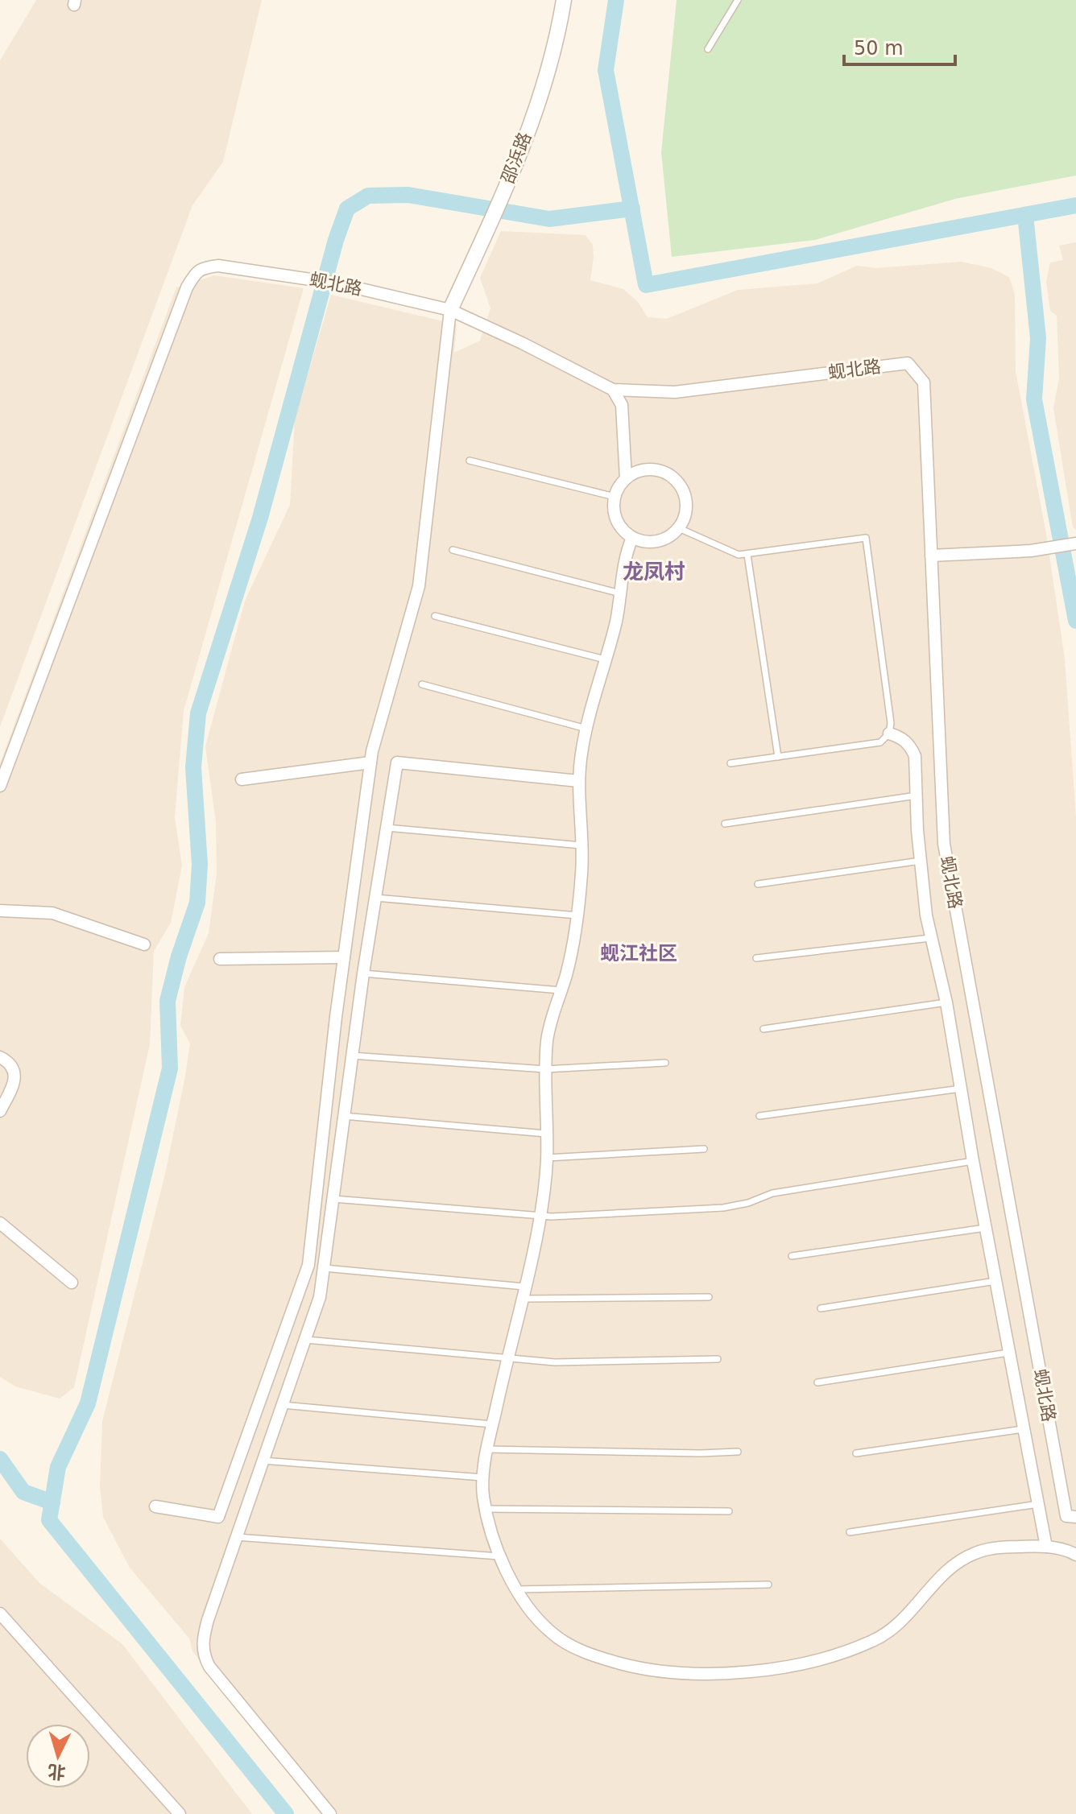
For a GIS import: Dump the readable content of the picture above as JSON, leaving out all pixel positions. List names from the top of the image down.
{
  "streets": {
    "street": ["邵浜路", "蚬北路"]
  },
  "crossings": [
    ["邵浜路", "蚬北路"]
  ],
  "districts": ["龙凤村", "蚬江社区"],
  "scale_bar": "50 m",
  "north": "bottom"
}
